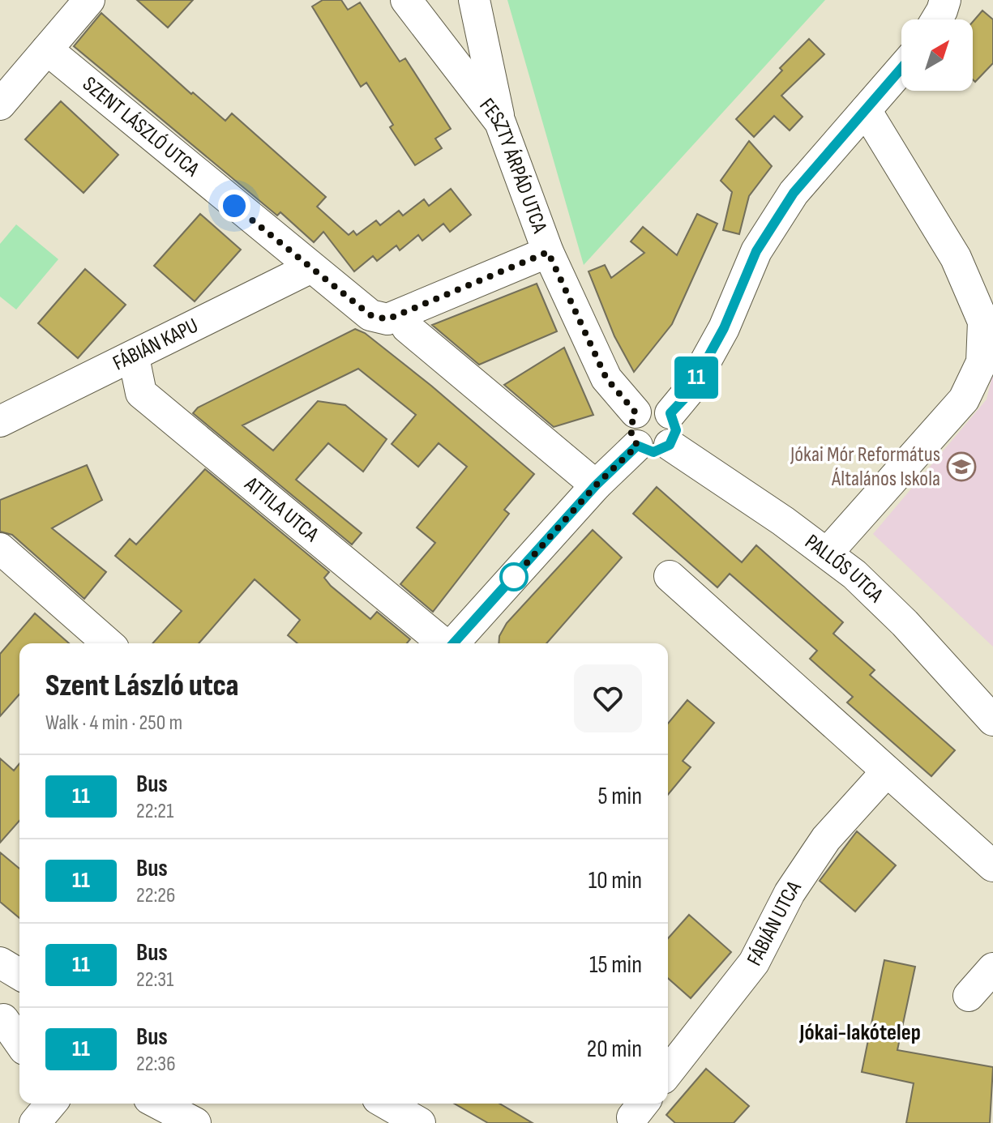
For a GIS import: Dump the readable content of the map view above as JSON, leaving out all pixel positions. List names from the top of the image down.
{
  "streets": {
    "street": [
      "SZENT LÁSZLÓ UTCA",
      "FESZTY ÁRPÁD UTCA",
      "FÁBIÁN KAPU",
      "ATTILA UTCA",
      "PALLÓS UTCA",
      "FÁBIÁN UTCA"
    ]
  },
  "crossings": [
    ["SZENT LÁSZLÓ UTCA", "FÁBIÁN KAPU"],
    ["FESZTY ÁRPÁD UTCA", "PALLÓS UTCA"],
    ["FÁBIÁN KAPU", "ATTILA UTCA"]
  ],
  "districts": ["Jókai-lakótelep"],
  "places": {
    "school or university": ["Jókai Mór Református Általános Iskola"]
  },
  "lines": ["bus line 11"],
  "north": "top right",
  "page": {
    "on_map": "11",
    "heading": ["Szent László utca", "Walk · 4 min · 250 m"],
    "list": [
      {
        "mark": "11",
        "name": "Bus",
        "note": "22:21",
        "value": "5 min"
      },
      {
        "mark": "11",
        "name": "Bus",
        "note": "22:26",
        "value": "10 min"
      },
      {
        "mark": "11",
        "name": "Bus",
        "note": "22:31",
        "value": "15 min"
      },
      {
        "mark": "11",
        "name": "Bus",
        "note": "22:36",
        "value": "20 min"
      }
    ]
  }
}
